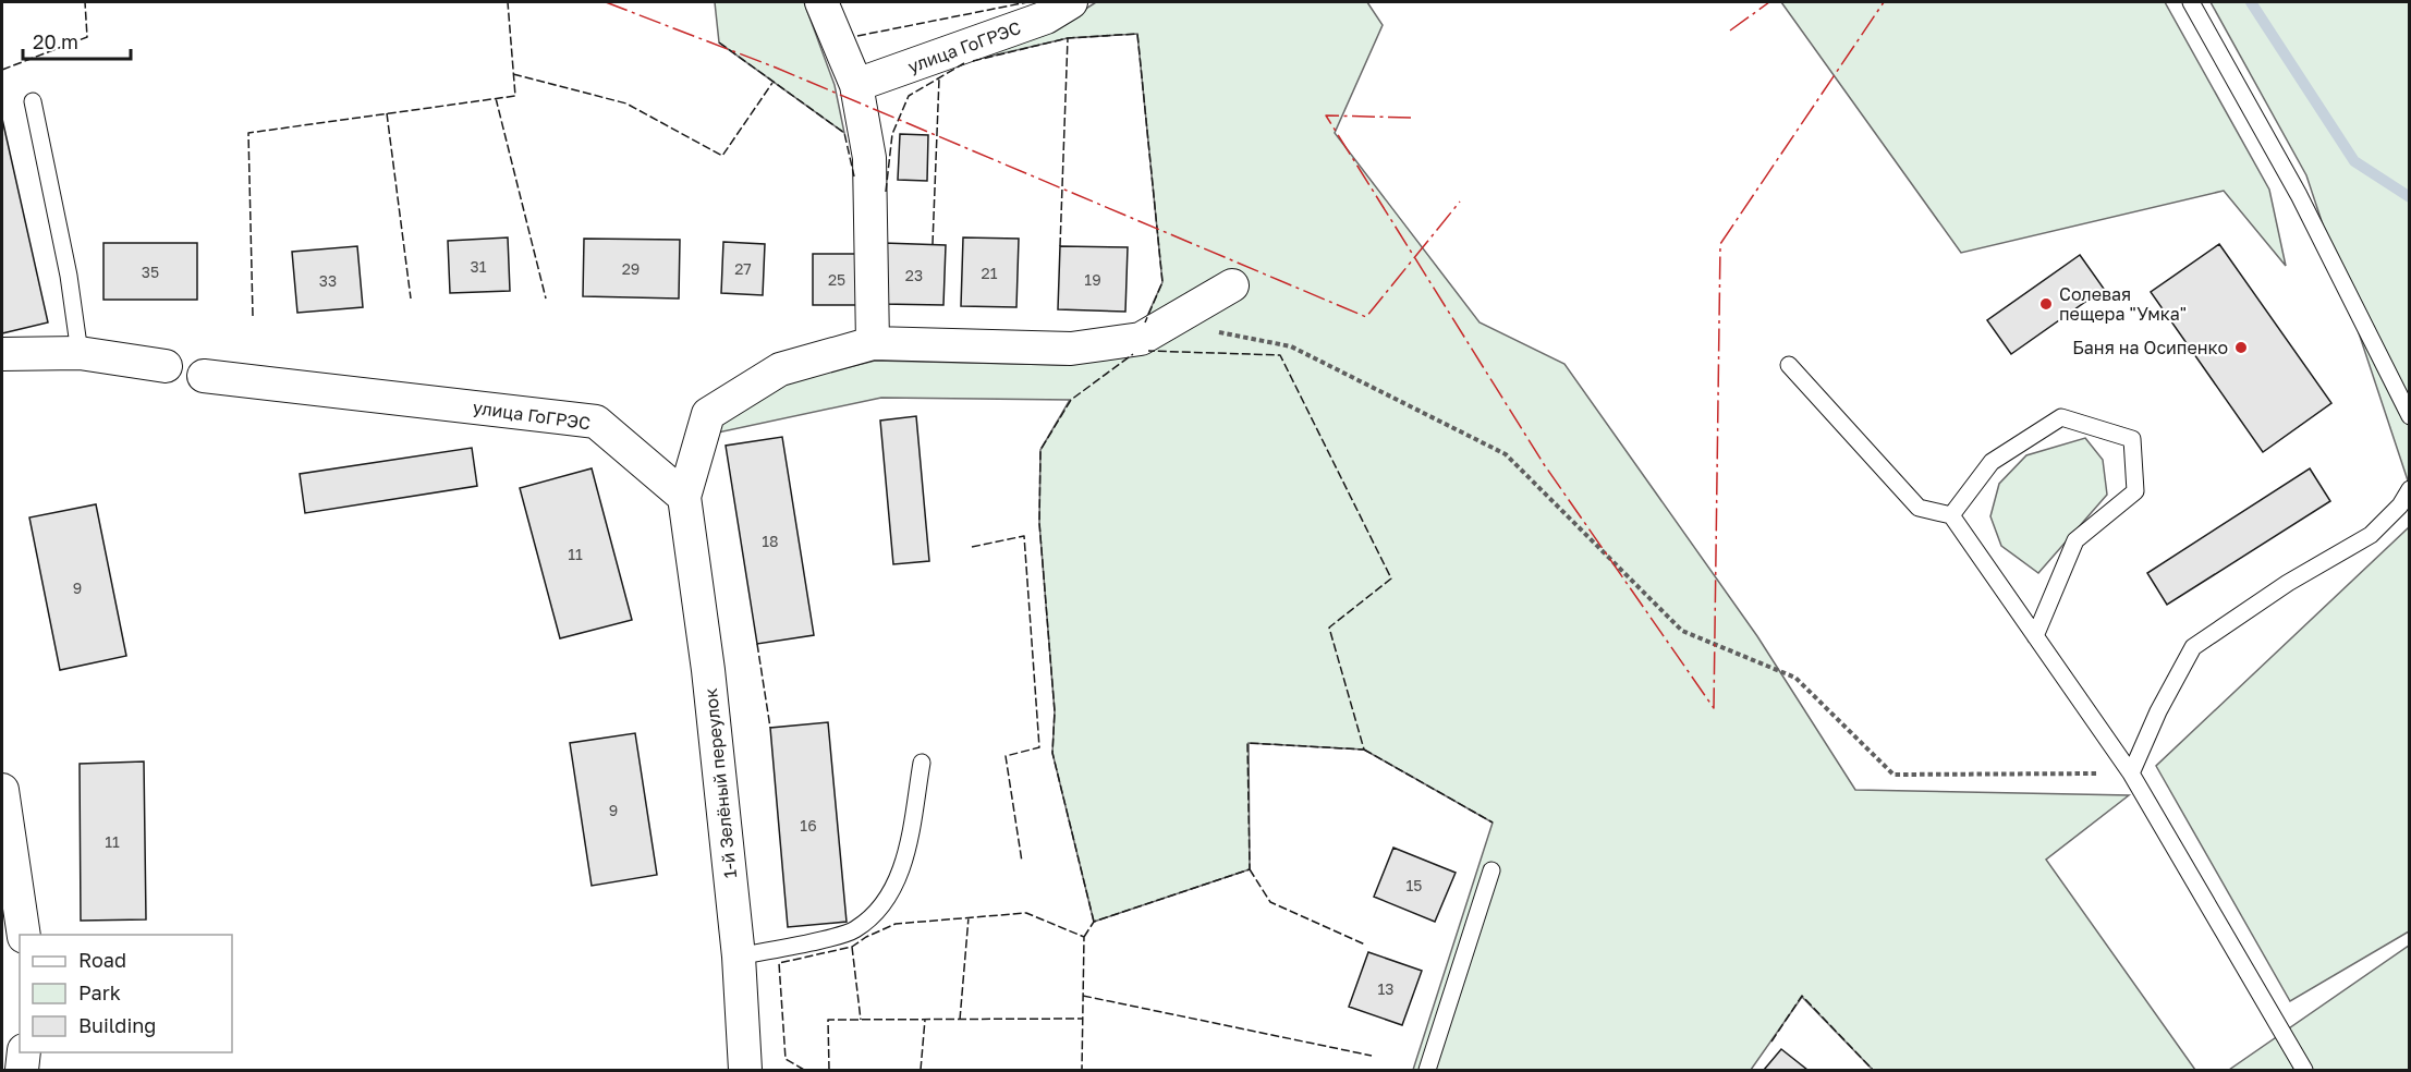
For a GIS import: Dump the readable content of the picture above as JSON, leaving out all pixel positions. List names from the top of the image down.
{
  "streets": {
    "street": ["улица ГоГРЭС", "1-й Зелёный переулок"]
  },
  "crossings": [
    ["улица ГоГРЭС", "1-й Зелёный переулок"]
  ],
  "places": ["Солевая пещера \"Умка\"", "Баня на Осипенко"],
  "house_numbers": [
    "31",
    "29",
    "27",
    "35",
    "21",
    "23",
    "25",
    "19",
    "33",
    "18",
    "11",
    "9",
    "9",
    "16",
    "11",
    "15",
    "13"
  ],
  "legend": ["Road", "Park", "Building"],
  "scale_bar": "20 m"
}
